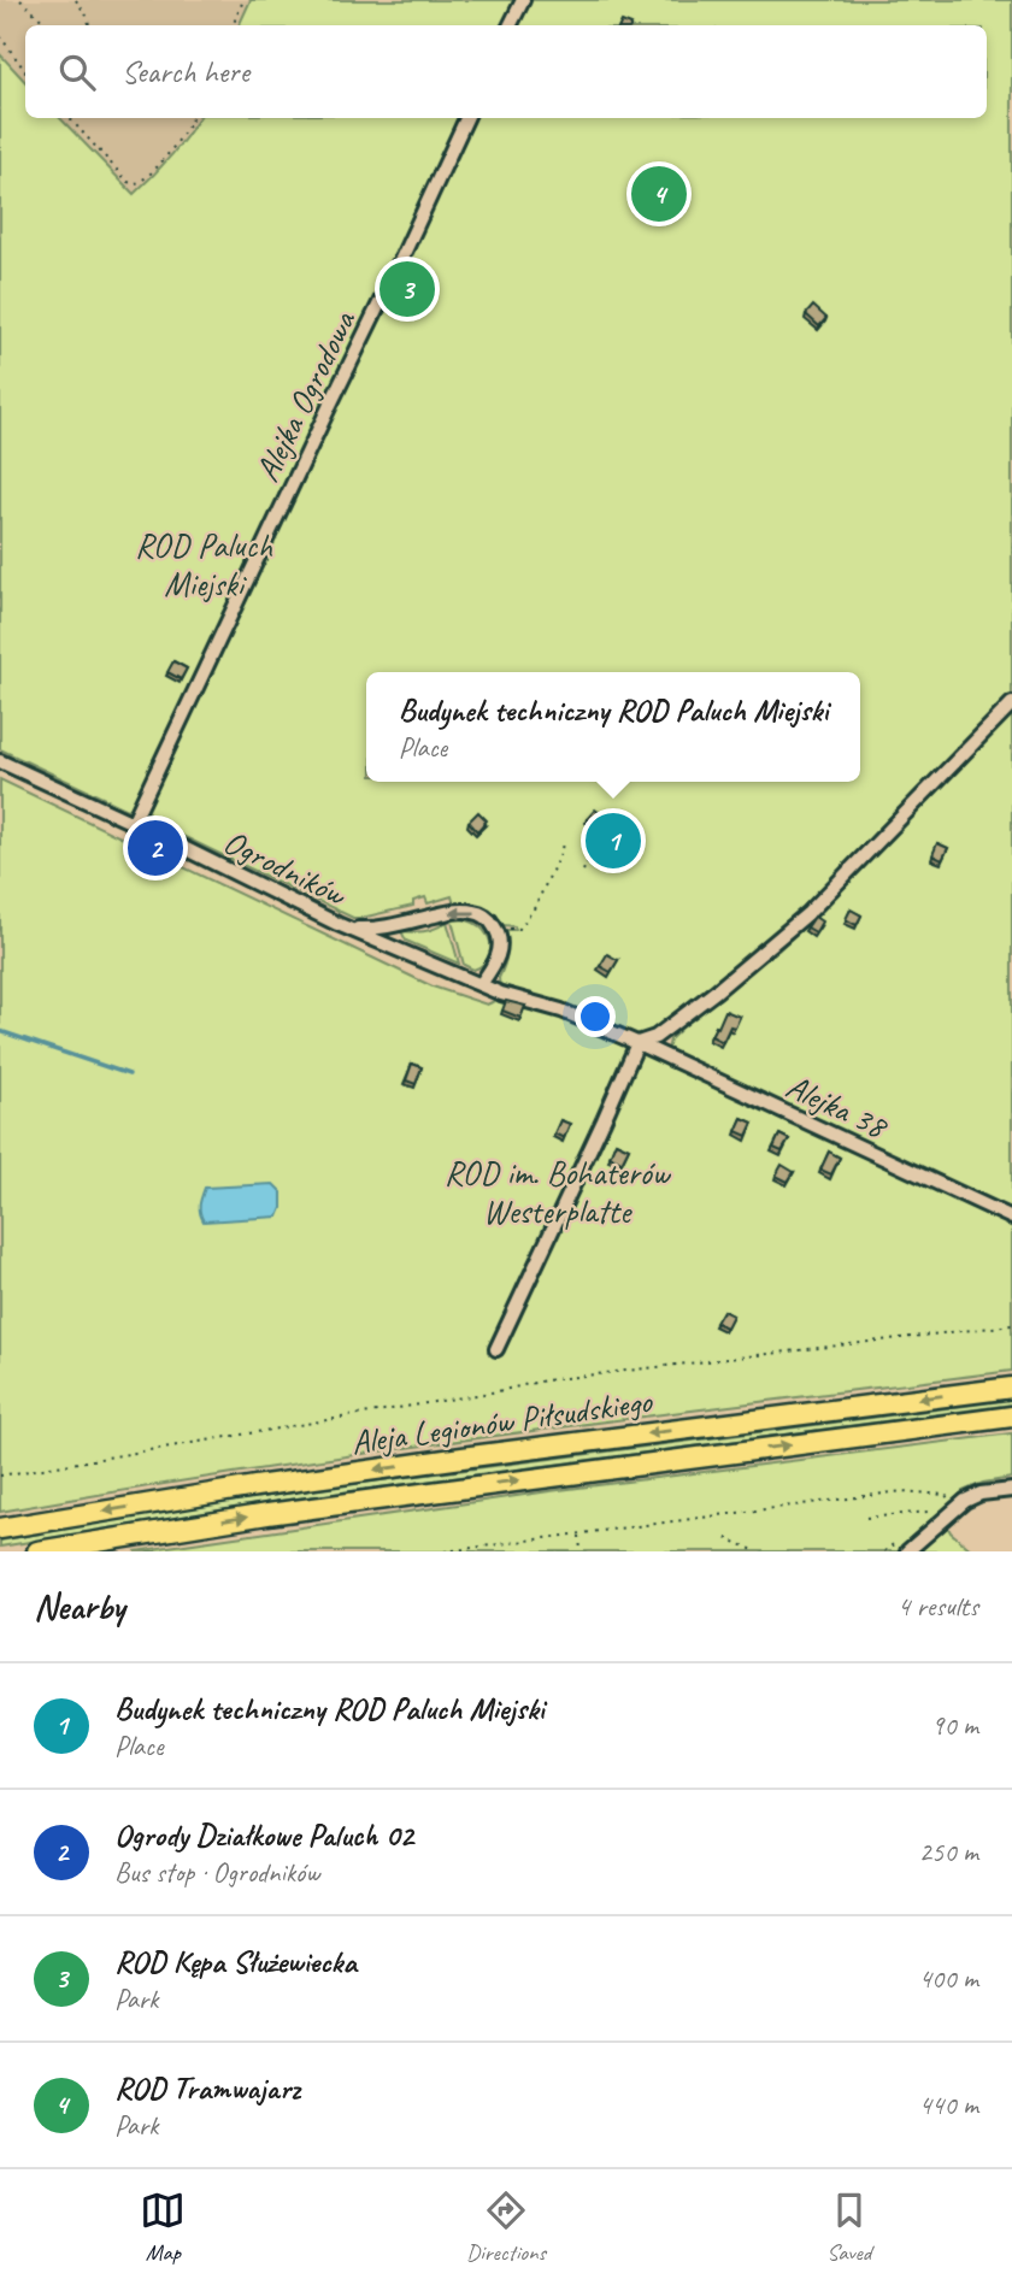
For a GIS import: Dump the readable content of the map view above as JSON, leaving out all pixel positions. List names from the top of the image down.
{
  "streets": {
    "highway": ["Aleja Legionów Piłsudskiego"],
    "street": ["Alejka Ogrodowa", "Ogrodników", "Alejka 38"]
  },
  "crossings": [
    ["Alejka Ogrodowa", "Ogrodników"],
    ["Ogrodników", "Alejka 38"]
  ],
  "parks": ["ROD Paluch Miejski", "ROD im. Bohaterów Westerplatte"],
  "page": {
    "search": "Search here",
    "pins": [
      "4",
      "3",
      "1",
      "2"
    ],
    "popup": ["Budynek techniczny ROD Paluch Miejski", "Place"],
    "heading": ["Nearby", "4 results"],
    "list": [
      {
        "mark": "1",
        "name": "Budynek techniczny ROD Paluch Miejski",
        "note": "Place",
        "value": "90 m"
      },
      {
        "mark": "2",
        "name": "Ogrody Działkowe Paluch 02",
        "note": "Bus stop · Ogrodników",
        "value": "250 m"
      },
      {
        "mark": "3",
        "name": "ROD Kępa Służewiecka",
        "note": "Park",
        "value": "400 m"
      },
      {
        "mark": "4",
        "name": "ROD Tramwajarz",
        "note": "Park",
        "value": "440 m"
      }
    ],
    "nav": ["Map", "Directions", "Saved"]
  }
}
